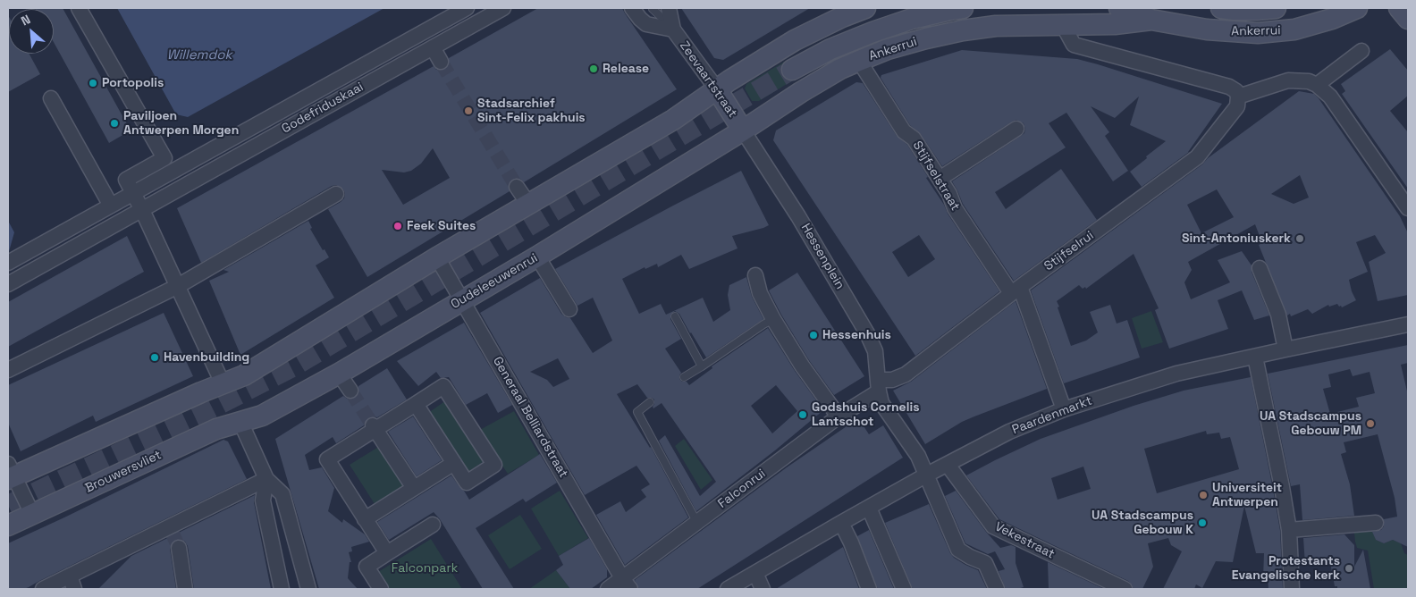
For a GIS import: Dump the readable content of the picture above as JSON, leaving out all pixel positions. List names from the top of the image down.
{
  "streets": {
    "street": [
      "Ankerrui",
      "Zeevaartstraat",
      "Godefriduskaai",
      "Stijfselstraat",
      "Stijfselrui",
      "Hessenplein",
      "Oudeleeuwenrui",
      "Paardenmarkt",
      "Generaal Belliardstraat",
      "Brouwersvliet",
      "Falconrui",
      "Vekestraat"
    ]
  },
  "crossings": [
    ["Ankerrui", "Zeevaartstraat"],
    ["Ankerrui", "Stijfselstraat"],
    ["Ankerrui", "Hessenplein"],
    ["Ankerrui", "Oudeleeuwenrui"],
    ["Zeevaartstraat", "Hessenplein"],
    ["Zeevaartstraat", "Oudeleeuwenrui"],
    ["Stijfselstraat", "Stijfselrui"],
    ["Stijfselstraat", "Paardenmarkt"],
    ["Stijfselrui", "Hessenplein"],
    ["Stijfselrui", "Falconrui"],
    ["Hessenplein", "Oudeleeuwenrui"],
    ["Hessenplein", "Paardenmarkt"],
    ["Hessenplein", "Falconrui"],
    ["Oudeleeuwenrui", "Generaal Belliardstraat"],
    ["Oudeleeuwenrui", "Brouwersvliet"],
    ["Paardenmarkt", "Vekestraat"],
    ["Generaal Belliardstraat", "Falconrui"]
  ],
  "water": ["Willemdok"],
  "parks": ["Falconpark"],
  "places": [
    "Release",
    "Portopolis",
    "Stadsarchief Sint-Felix pakhuis",
    "Paviljoen Antwerpen Morgen",
    "Feek Suites",
    "Sint-Antoniuskerk",
    "Hessenhuis",
    "Havenbuilding",
    "Godshuis Cornelis Lantschot",
    "UA Stadscampus Gebouw PM",
    "Universiteit Antwerpen",
    "UA Stadscampus Gebouw K",
    "Protestants Evangelische kerk"
  ],
  "north": "top left"
}
